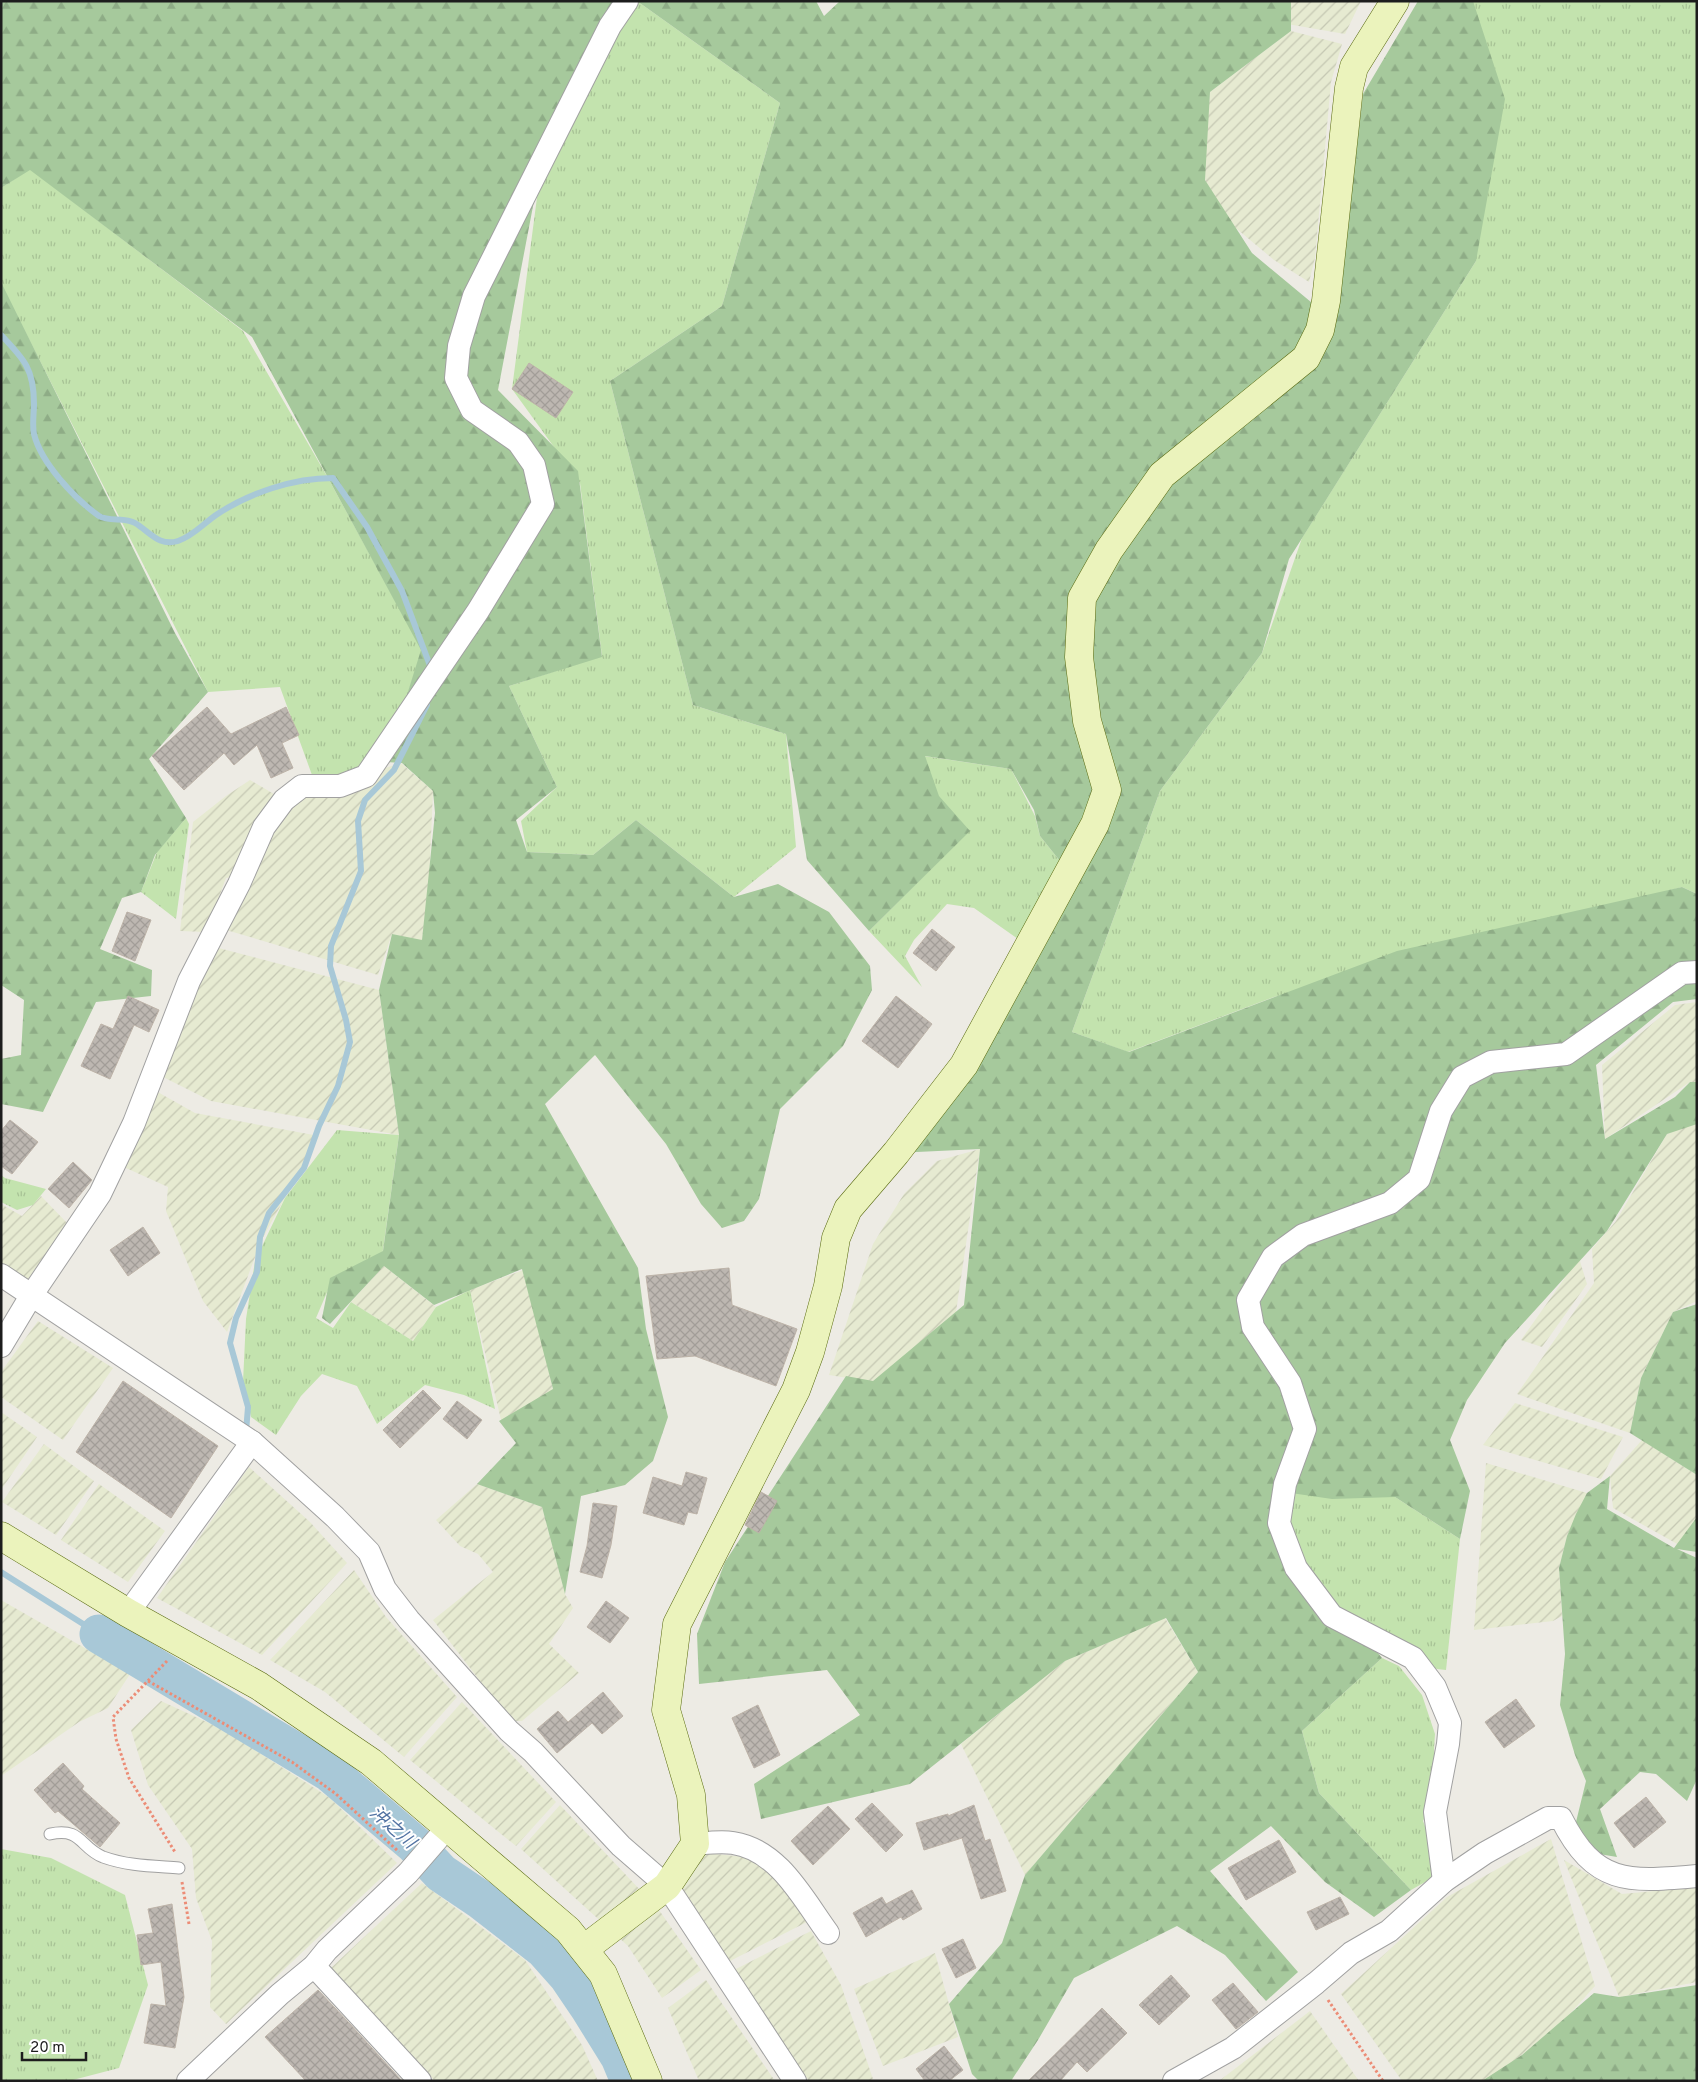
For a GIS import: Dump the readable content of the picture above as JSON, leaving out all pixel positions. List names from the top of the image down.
{
  "water": ["沖之川"],
  "scale_bar": "20 m"
}
